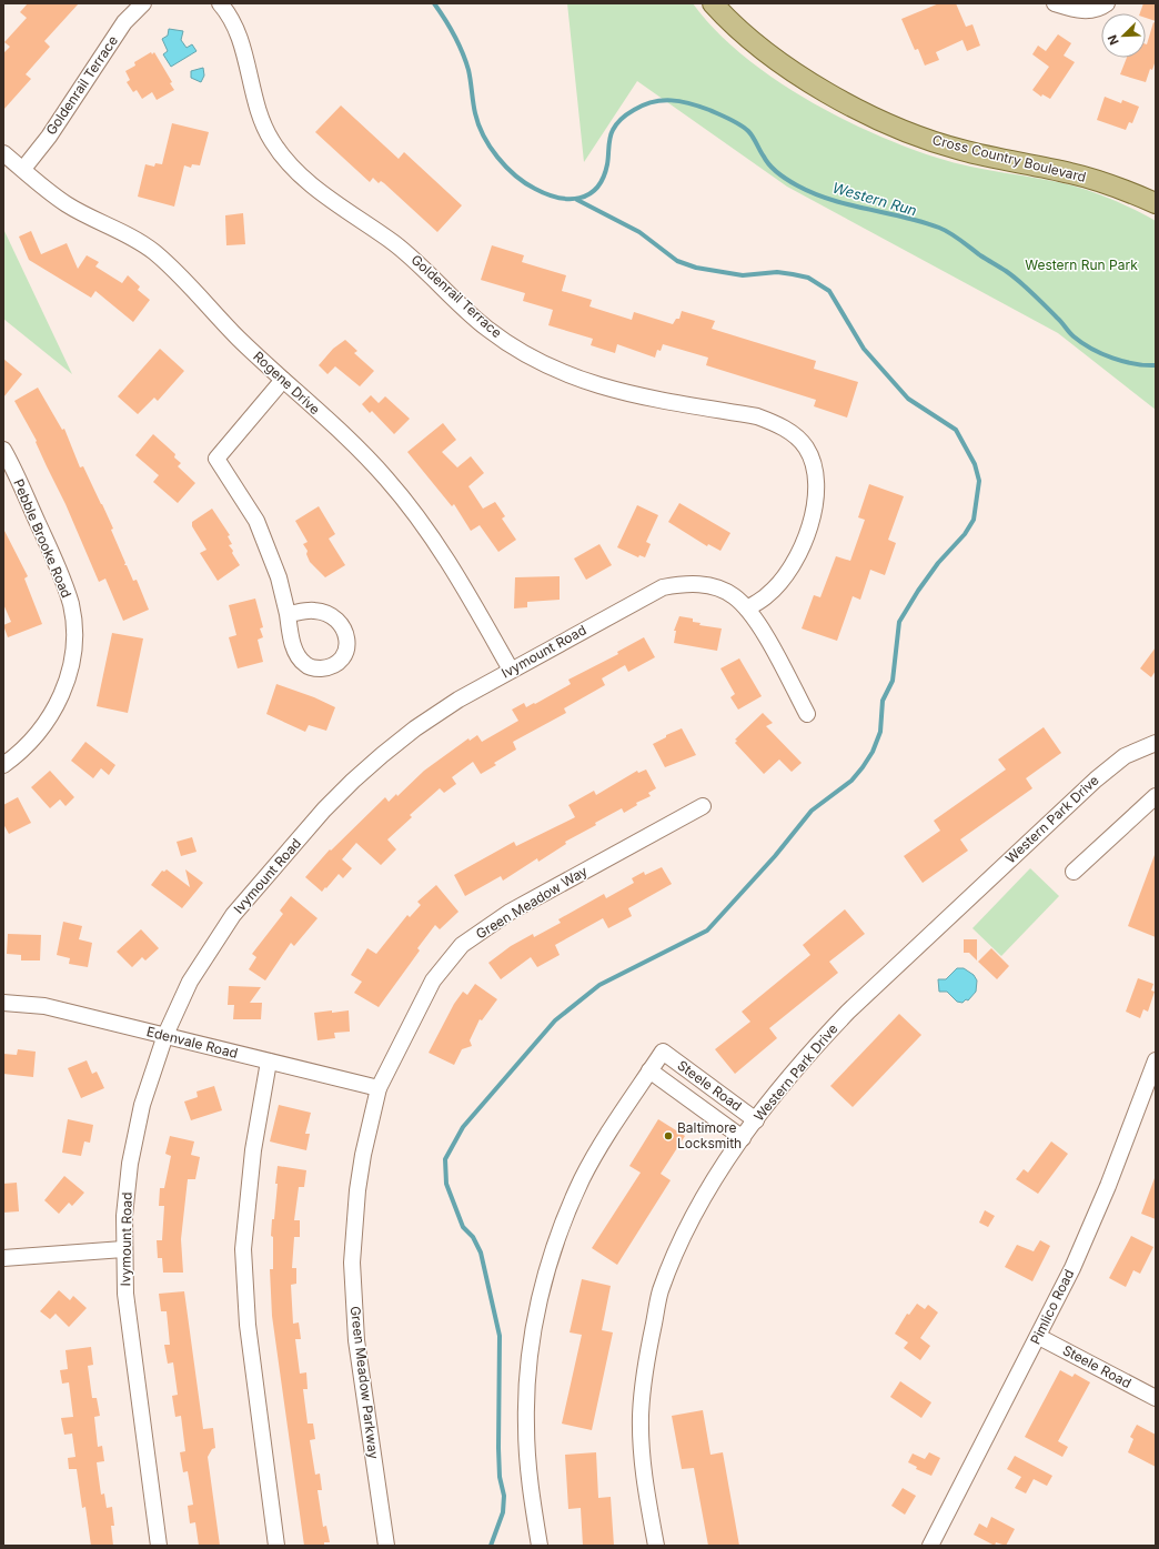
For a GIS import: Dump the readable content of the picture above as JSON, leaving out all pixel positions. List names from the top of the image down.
{
  "streets": {
    "main road": ["Cross Country Boulevard"],
    "street": [
      "Goldenrail Terrace",
      "Rogene Drive",
      "Pebble Brooke Road",
      "Ivymount Road",
      "Western Park Drive",
      "Green Meadow Way",
      "Edenvale Road",
      "Steele Road",
      "Pimlico Road",
      "Green Meadow Parkway"
    ]
  },
  "crossings": [
    ["Goldenrail Terrace", "Rogene Drive"],
    ["Goldenrail Terrace", "Ivymount Road"],
    ["Rogene Drive", "Ivymount Road"],
    ["Ivymount Road", "Edenvale Road"],
    ["Western Park Drive", "Steele Road"],
    ["Green Meadow Way", "Edenvale Road"],
    ["Green Meadow Way", "Green Meadow Parkway"],
    ["Edenvale Road", "Green Meadow Parkway"],
    ["Steele Road", "Pimlico Road"]
  ],
  "water": ["Western Run"],
  "parks": ["Western Run Park"],
  "places": ["Baltimore Locksmith"],
  "north": "bottom left"
}
